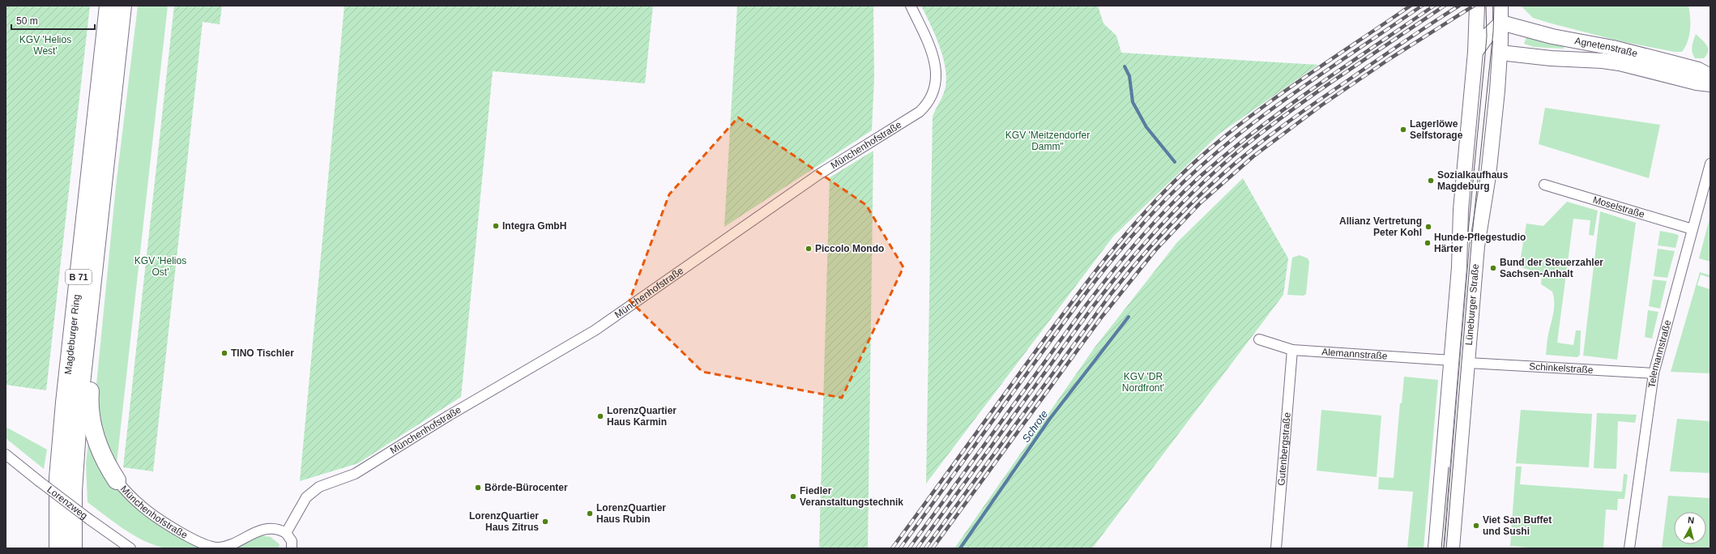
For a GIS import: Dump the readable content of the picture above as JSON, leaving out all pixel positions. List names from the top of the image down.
{
  "streets": {
    "highway": ["B 71", "Magdeburger Ring"],
    "main road": ["Agnetenstraße", "Lüneburger Straße"],
    "street": [
      "Münchenhofstraße",
      "Moselstraße",
      "Alemannstraße",
      "Telemannstraße",
      "Schinkelstraße",
      "Gutenbergstraße",
      "Lorenzweg"
    ]
  },
  "crossings": [
    ["Agnetenstraße", "Lüneburger Straße"],
    ["Moselstraße", "Telemannstraße"],
    ["Lüneburger Straße", "Alemannstraße"],
    ["Lüneburger Straße", "Schinkelstraße"],
    ["Alemannstraße", "Gutenbergstraße"],
    ["Telemannstraße", "Schinkelstraße"]
  ],
  "water": ["Schrote"],
  "parks": [
    "KGV 'Helios West'",
    "KGV 'Meitzendorfer Damm\"",
    "KGV 'Helios Ost'",
    "KGV 'DR Nordfront'"
  ],
  "places": [
    "Lagerlöwe Selfstorage",
    "Sozialkaufhaus Magdeburg",
    "Integra GmbH",
    "Allianz Vertretung Peter Kohl",
    "Hunde-Pflegestudio Härter",
    "Piccolo Mondo",
    "Bund der Steuerzahler Sachsen-Anhalt",
    "TINO Tischler",
    "LorenzQuartier Haus Karmin",
    "Börde-Bürocenter",
    "Fiedler Veranstaltungstechnik",
    "LorenzQuartier Haus Rubin",
    "LorenzQuartier Haus Zitrus",
    "Viet San Buffet und Sushi"
  ],
  "scale_bar": "50 m",
  "north": "top"
}
